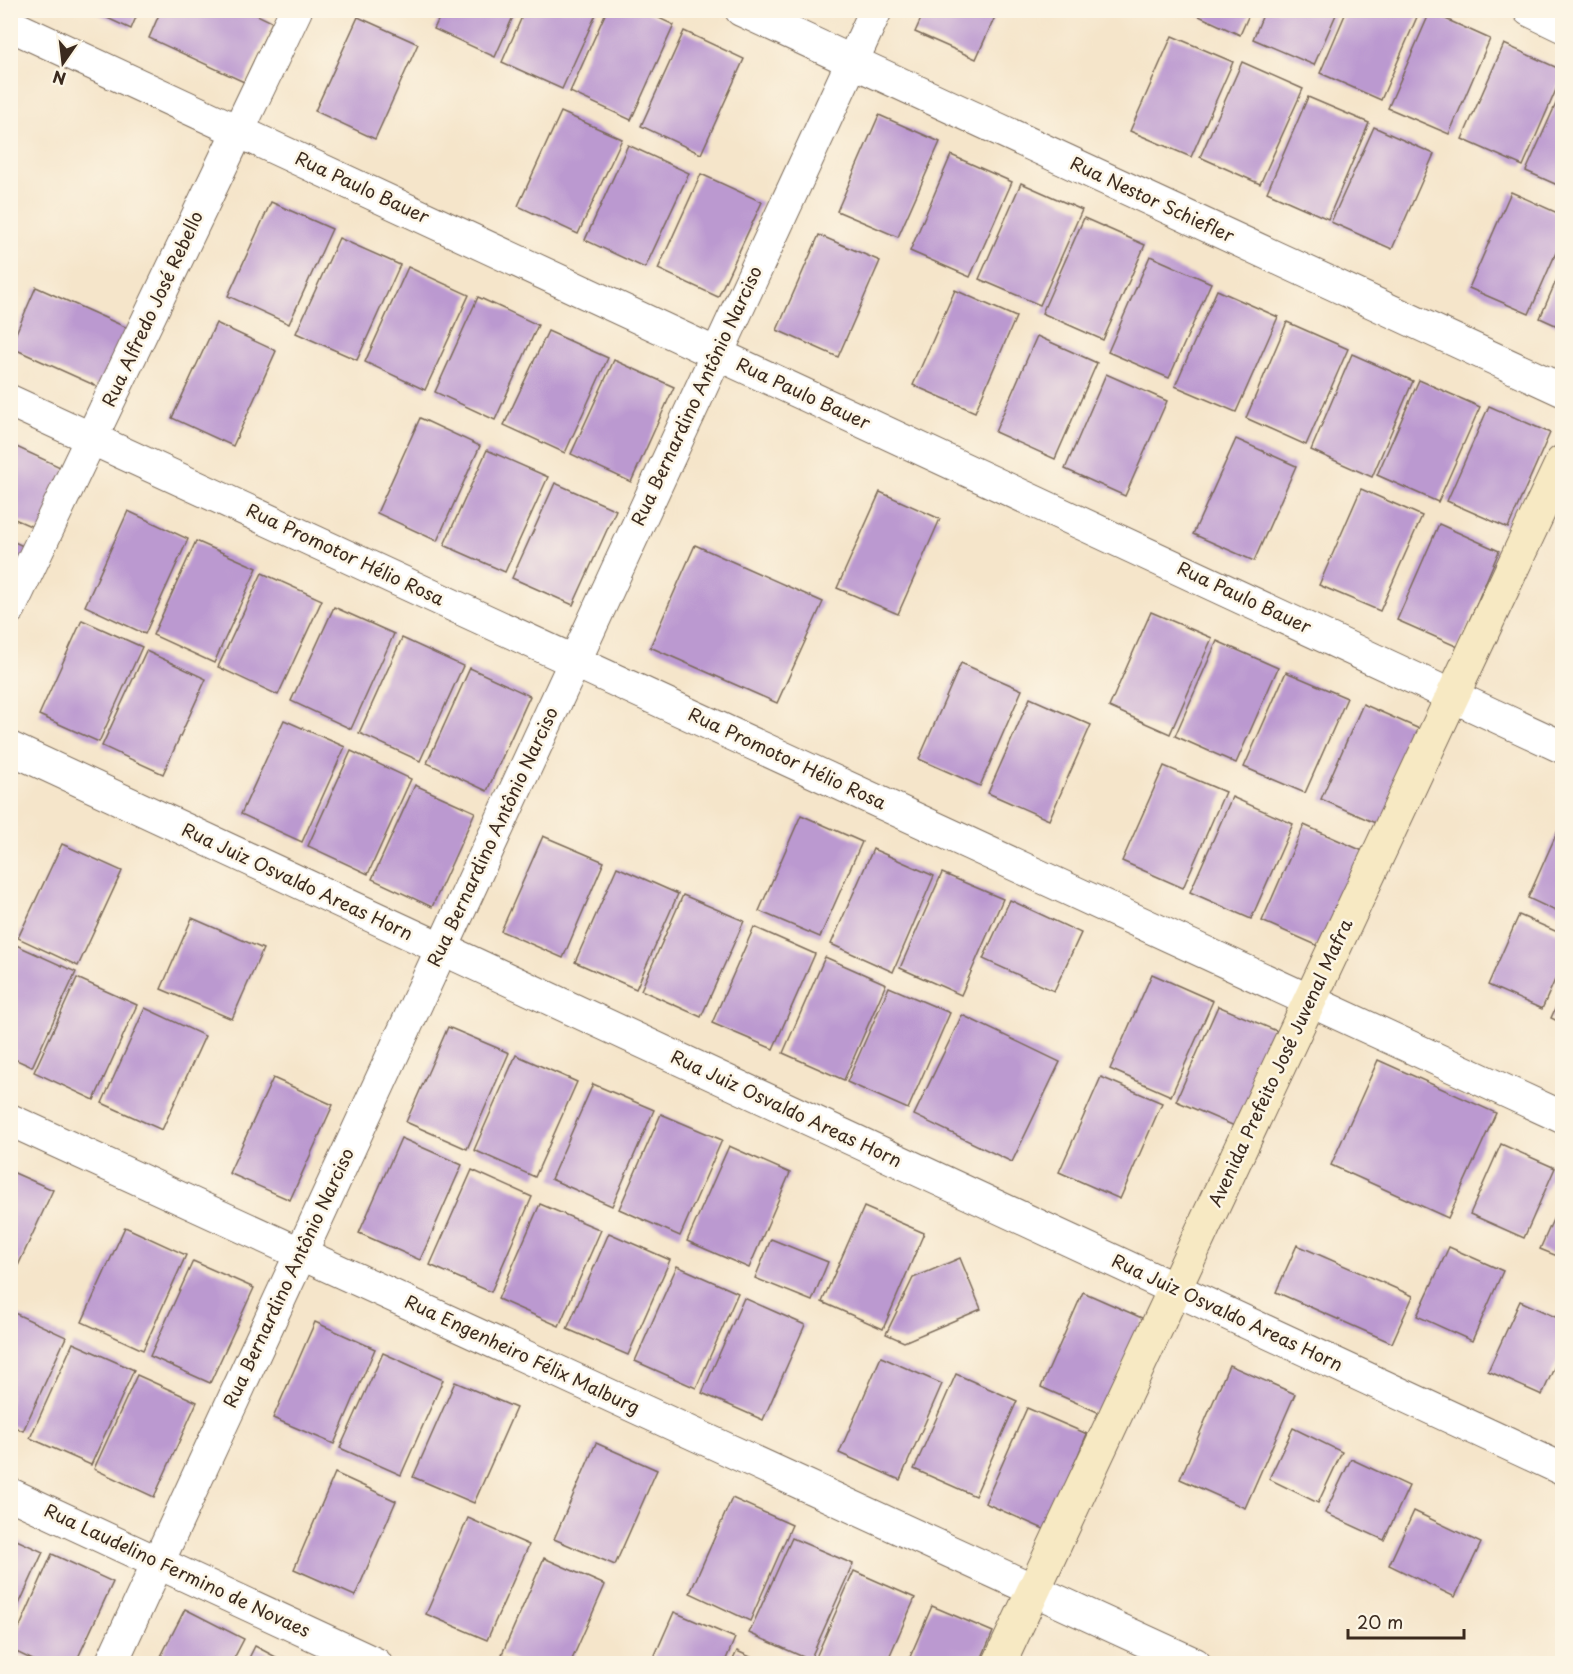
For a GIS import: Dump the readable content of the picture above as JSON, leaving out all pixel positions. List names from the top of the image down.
{
  "streets": {
    "main road": ["Avenida Prefeito José Juvenal Mafra"],
    "street": [
      "Rua Paulo Bauer",
      "Rua Nestor Schiefler",
      "Rua Alfredo José Rebello",
      "Rua Bernardino Antônio Narciso",
      "Rua Promotor Hélio Rosa",
      "Rua Juiz Osvaldo Areas Horn",
      "Rua Engenheiro Félix Malburg",
      "Rua Laudelino Fermino de Novaes"
    ]
  },
  "crossings": [
    ["Rua Paulo Bauer", "Rua Alfredo José Rebello"],
    ["Rua Paulo Bauer", "Rua Bernardino Antônio Narciso"],
    ["Rua Paulo Bauer", "Avenida Prefeito José Juvenal Mafra"],
    ["Rua Nestor Schiefler", "Rua Bernardino Antônio Narciso"],
    ["Rua Alfredo José Rebello", "Rua Promotor Hélio Rosa"],
    ["Rua Bernardino Antônio Narciso", "Rua Promotor Hélio Rosa"],
    ["Rua Bernardino Antônio Narciso", "Rua Juiz Osvaldo Areas Horn"],
    ["Rua Bernardino Antônio Narciso", "Rua Engenheiro Félix Malburg"],
    ["Rua Bernardino Antônio Narciso", "Rua Laudelino Fermino de Novaes"],
    ["Rua Promotor Hélio Rosa", "Avenida Prefeito José Juvenal Mafra"],
    ["Rua Juiz Osvaldo Areas Horn", "Avenida Prefeito José Juvenal Mafra"],
    ["Avenida Prefeito José Juvenal Mafra", "Rua Engenheiro Félix Malburg"]
  ],
  "scale_bar": "20 m",
  "north": "bottom"
}
